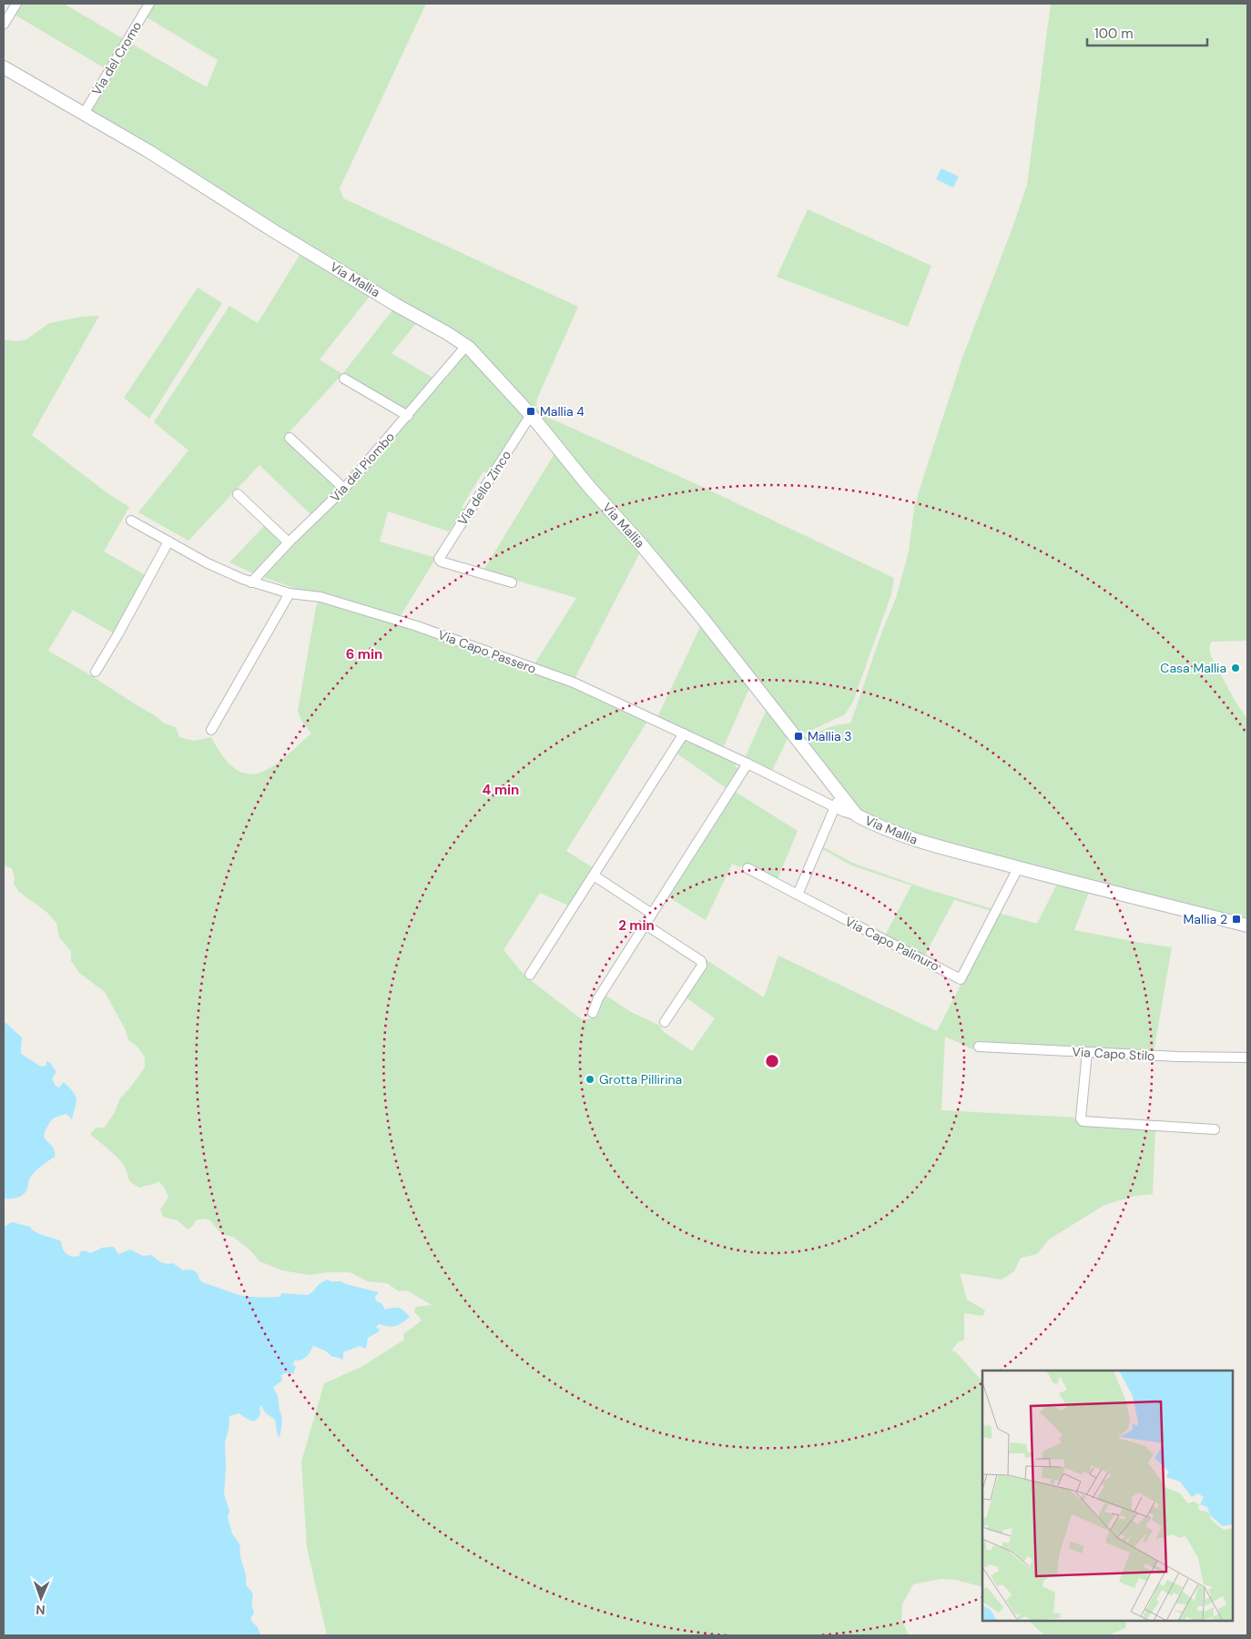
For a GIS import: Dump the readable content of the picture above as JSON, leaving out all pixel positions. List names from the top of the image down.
{
  "streets": {
    "street": [
      "Via del Cromo",
      "Via Mallia",
      "Via del Piombo",
      "Via dello Zinco",
      "Via Capo Passero",
      "Via Capo Palinuro",
      "Via Capo Stilo"
    ]
  },
  "crossings": [
    ["Via del Cromo", "Via Mallia"],
    ["Via Mallia", "Via del Piombo"],
    ["Via Mallia", "Via dello Zinco"],
    ["Via Mallia", "Via Capo Passero"],
    ["Via Mallia", "Via Capo Palinuro"],
    ["Via del Piombo", "Via Capo Passero"]
  ],
  "places": {
    "transit": ["Mallia 4", "Mallia 3", "Mallia 2"],
    "other": ["Casa Mallia", "Grotta Pillirina"]
  },
  "scale_bar": "100 m",
  "north": "bottom",
  "rings": ["6 min", "4 min", "2 min"]
}
